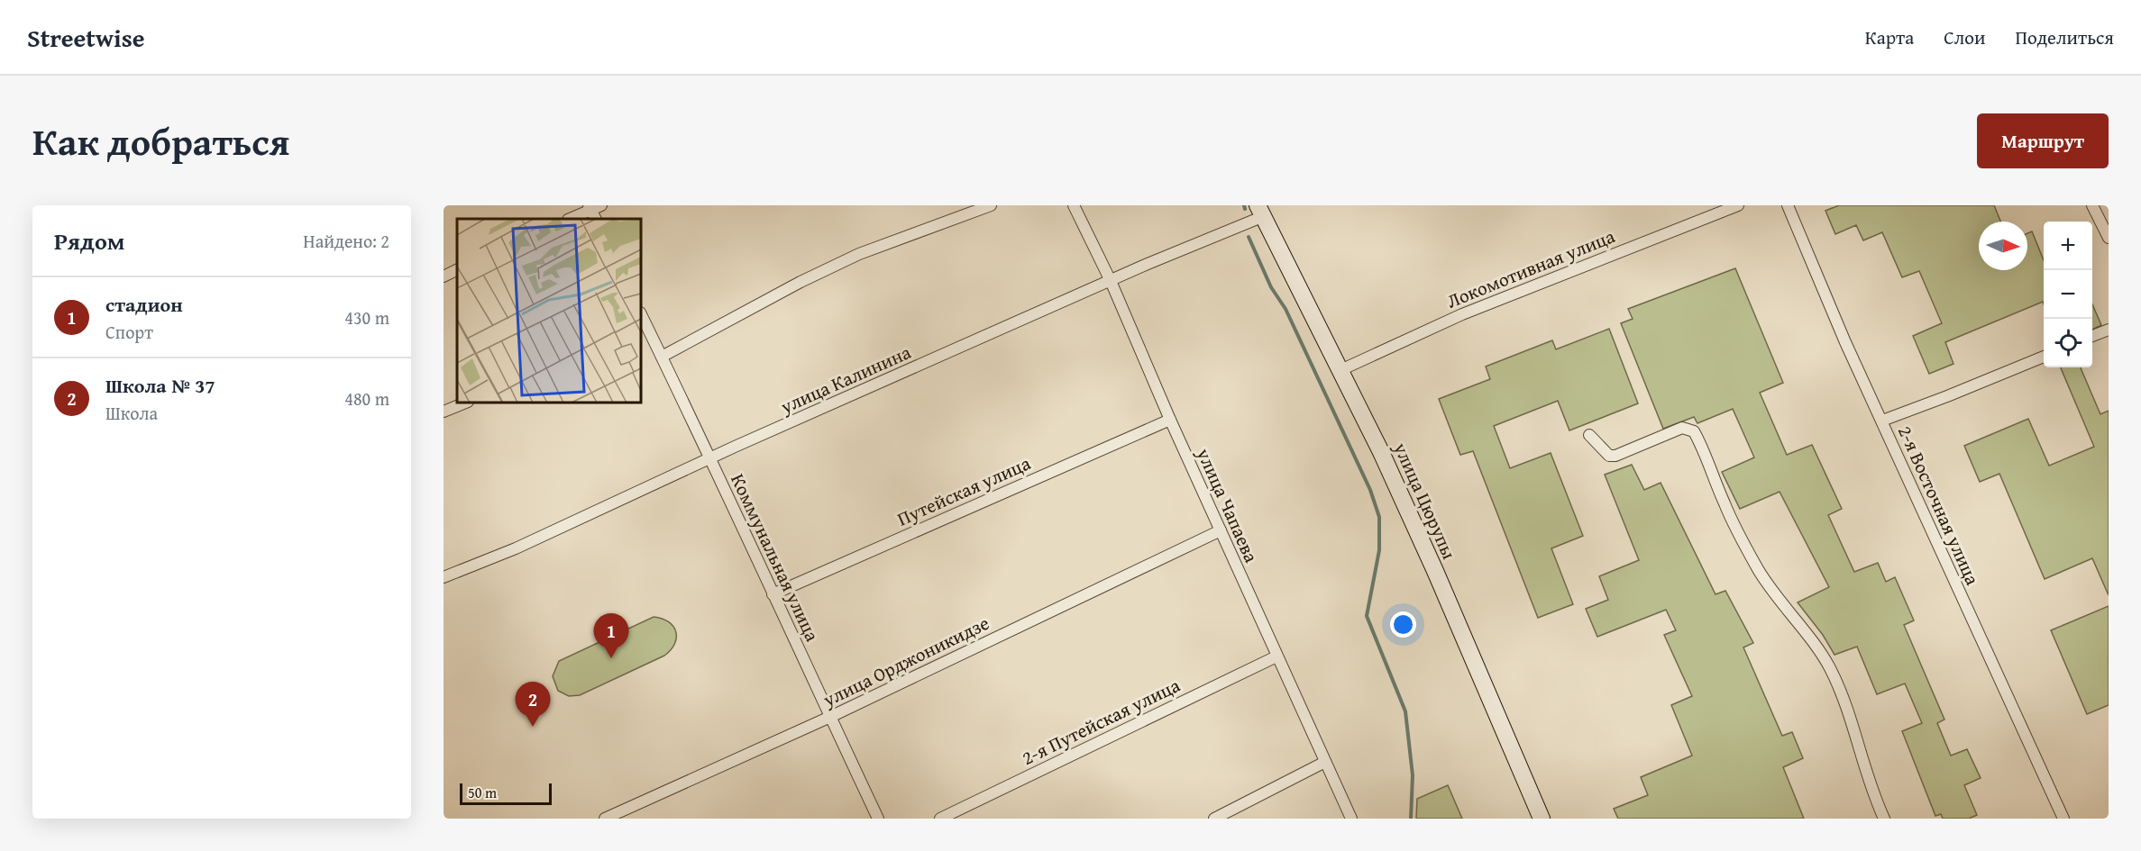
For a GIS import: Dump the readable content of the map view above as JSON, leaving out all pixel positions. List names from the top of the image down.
{
  "streets": {
    "street": [
      "Локомотивная улица",
      "улица Калинина",
      "Путейская улица",
      "улица Цюрупы",
      "улица Чапаева",
      "2-я Восточная улица",
      "Коммунальная улица",
      "улица Орджоникидзе",
      "2-я Путейская улица"
    ]
  },
  "crossings": [
    ["Локомотивная улица", "улица Цюрупы"],
    ["улица Калинина", "улица Цюрупы"],
    ["улица Калинина", "улица Чапаева"],
    ["улица Калинина", "Коммунальная улица"],
    ["Путейская улица", "улица Чапаева"],
    ["Путейская улица", "Коммунальная улица"],
    ["улица Чапаева", "улица Орджоникидзе"],
    ["улица Чапаева", "2-я Путейская улица"],
    ["Коммунальная улица", "улица Орджоникидзе"]
  ],
  "scale_bar": "50 m",
  "north": "right",
  "page": {
    "header": "Streetwise",
    "nav": ["Карта", "Слои", "Поделиться"],
    "title": "Как добраться",
    "buttons": "Маршрут",
    "heading": ["Рядом", "Найдено: 2"],
    "map_buttons": ["+", "−"],
    "list": [
      {
        "mark": "1",
        "name": "стадион",
        "note": "Спорт",
        "value": "430 m"
      },
      {
        "mark": "2",
        "name": "Школа № 37",
        "note": "Школа",
        "value": "480 m"
      }
    ],
    "pins": ["1", "2"],
    "scale": "50 m"
  }
}
